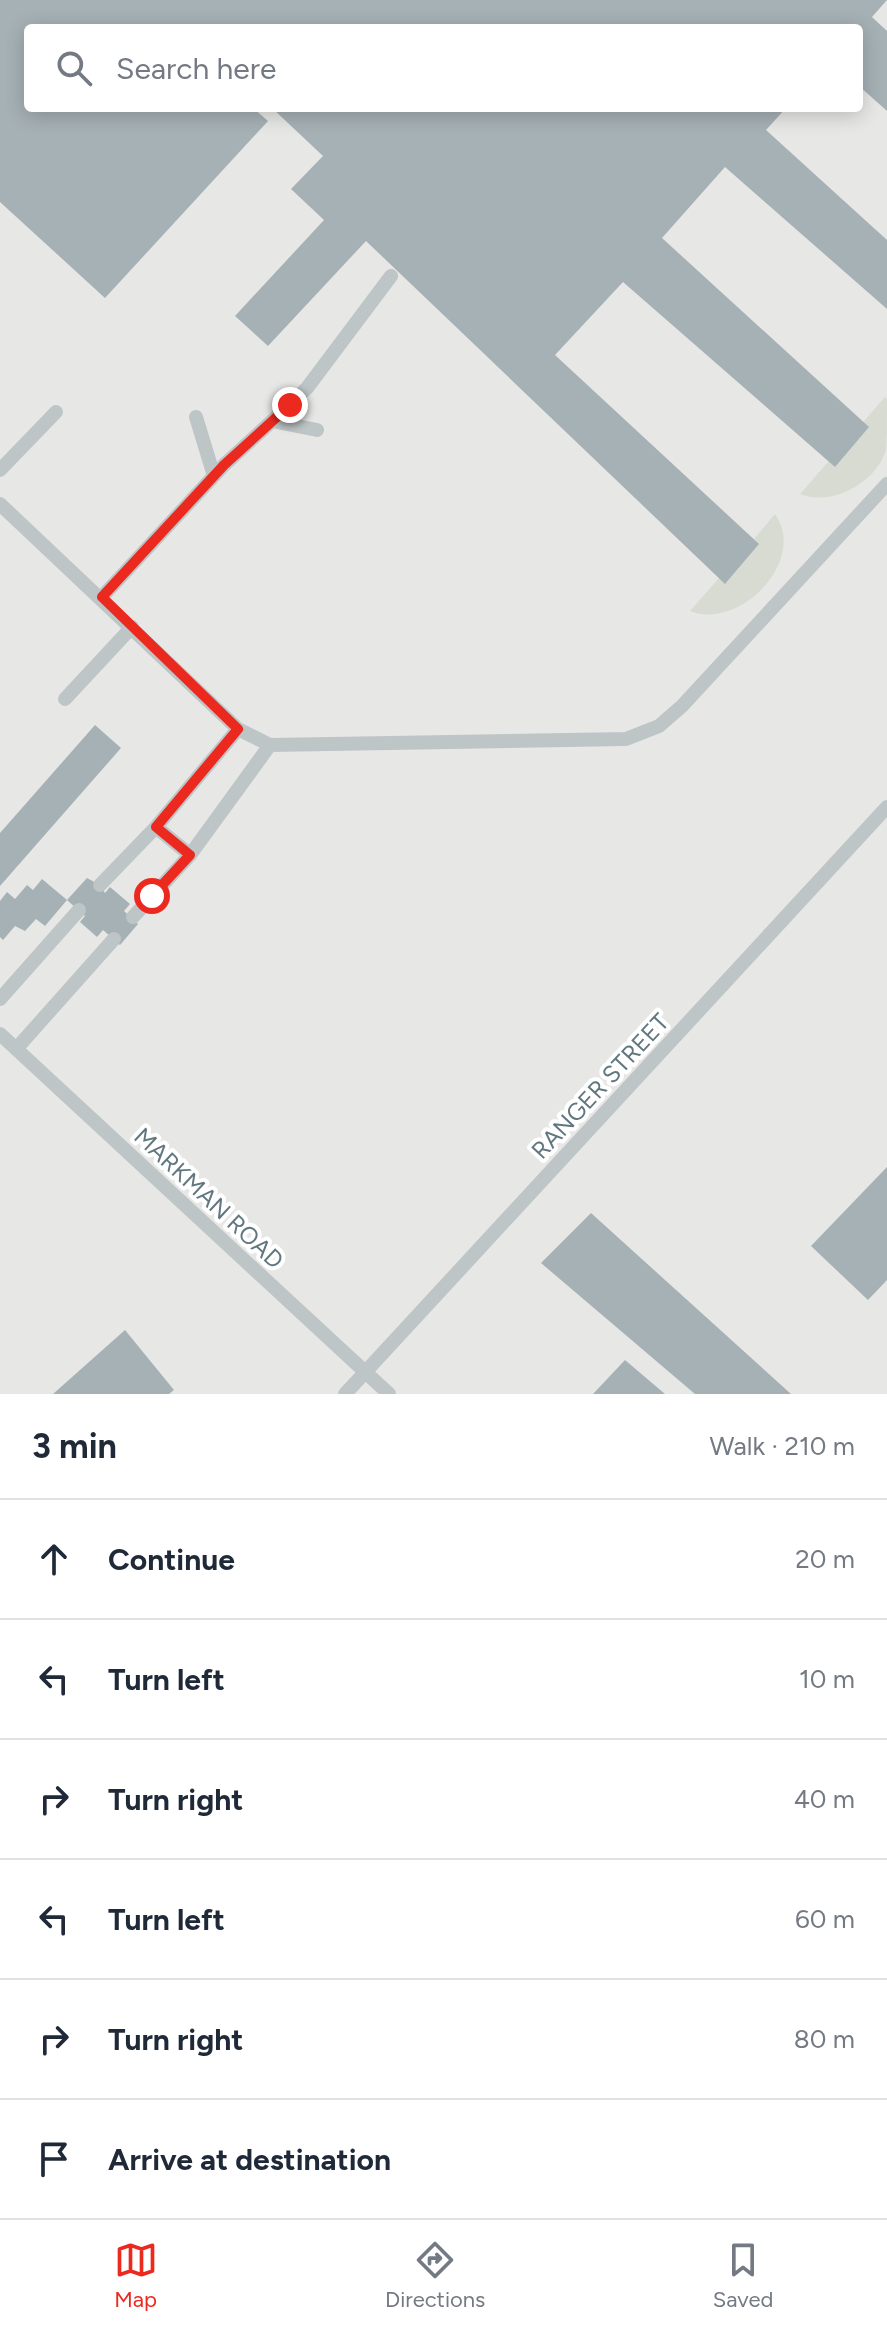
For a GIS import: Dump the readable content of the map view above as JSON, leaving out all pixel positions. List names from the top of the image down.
{
  "streets": {
    "lane": ["RANGER STREET", "MARKMAN ROAD"]
  },
  "crossings": [
    ["RANGER STREET", "MARKMAN ROAD"]
  ],
  "page": {
    "search": "Search here",
    "heading": ["3 min", "Walk · 210 m"],
    "list": [
      ["Continue", "20 m"],
      ["Turn left", "10 m"],
      ["Turn right", "40 m"],
      ["Turn left", "60 m"],
      ["Turn right", "80 m"],
      "Arrive at destination"
    ],
    "nav": ["Map", "Directions", "Saved"]
  }
}
